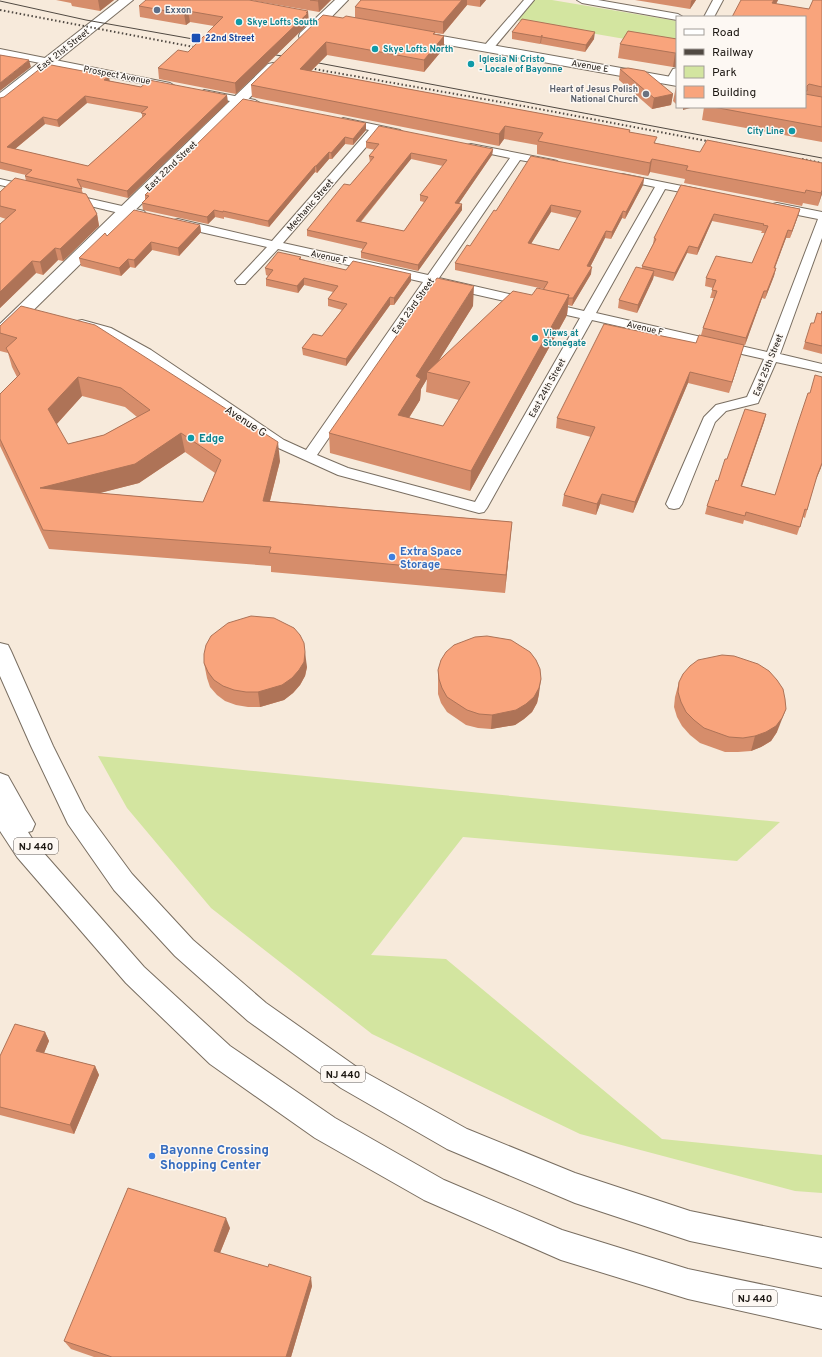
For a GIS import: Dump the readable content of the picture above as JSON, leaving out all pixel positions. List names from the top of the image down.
{
  "streets": {
    "main road": [
      "East 21st Street",
      "Avenue E",
      "East 22nd Street",
      "NJ 440"
    ],
    "street": [
      "Prospect Avenue",
      "Mechanic Street",
      "Avenue F",
      "East 23rd Street",
      "East 25th Street",
      "East 24th Street",
      "Avenue G"
    ]
  },
  "crossings": [
    ["East 21st Street", "Prospect Avenue"],
    ["Prospect Avenue", "East 22nd Street"],
    ["Mechanic Street", "Avenue F"],
    ["Avenue F", "East 23rd Street"],
    ["Avenue F", "East 25th Street"],
    ["Avenue F", "East 24th Street"],
    ["East 23rd Street", "Avenue G"],
    ["East 24th Street", "Avenue G"]
  ],
  "places": {
    "other": [
      "Exxon",
      "Skye Lofts South",
      "Skye Lofts North",
      "Iglesia Ni Cristo - Locale of Bayonne",
      "Heart of Jesus Polish National Church",
      "City Line",
      "Views at Stonegate",
      "Edge",
      "Extra Space Storage",
      "Bayonne Crossing Shopping Center"
    ],
    "transit": ["22nd Street"]
  },
  "legend": [
    "Road",
    "Railway",
    "Park",
    "Building"
  ]
}
